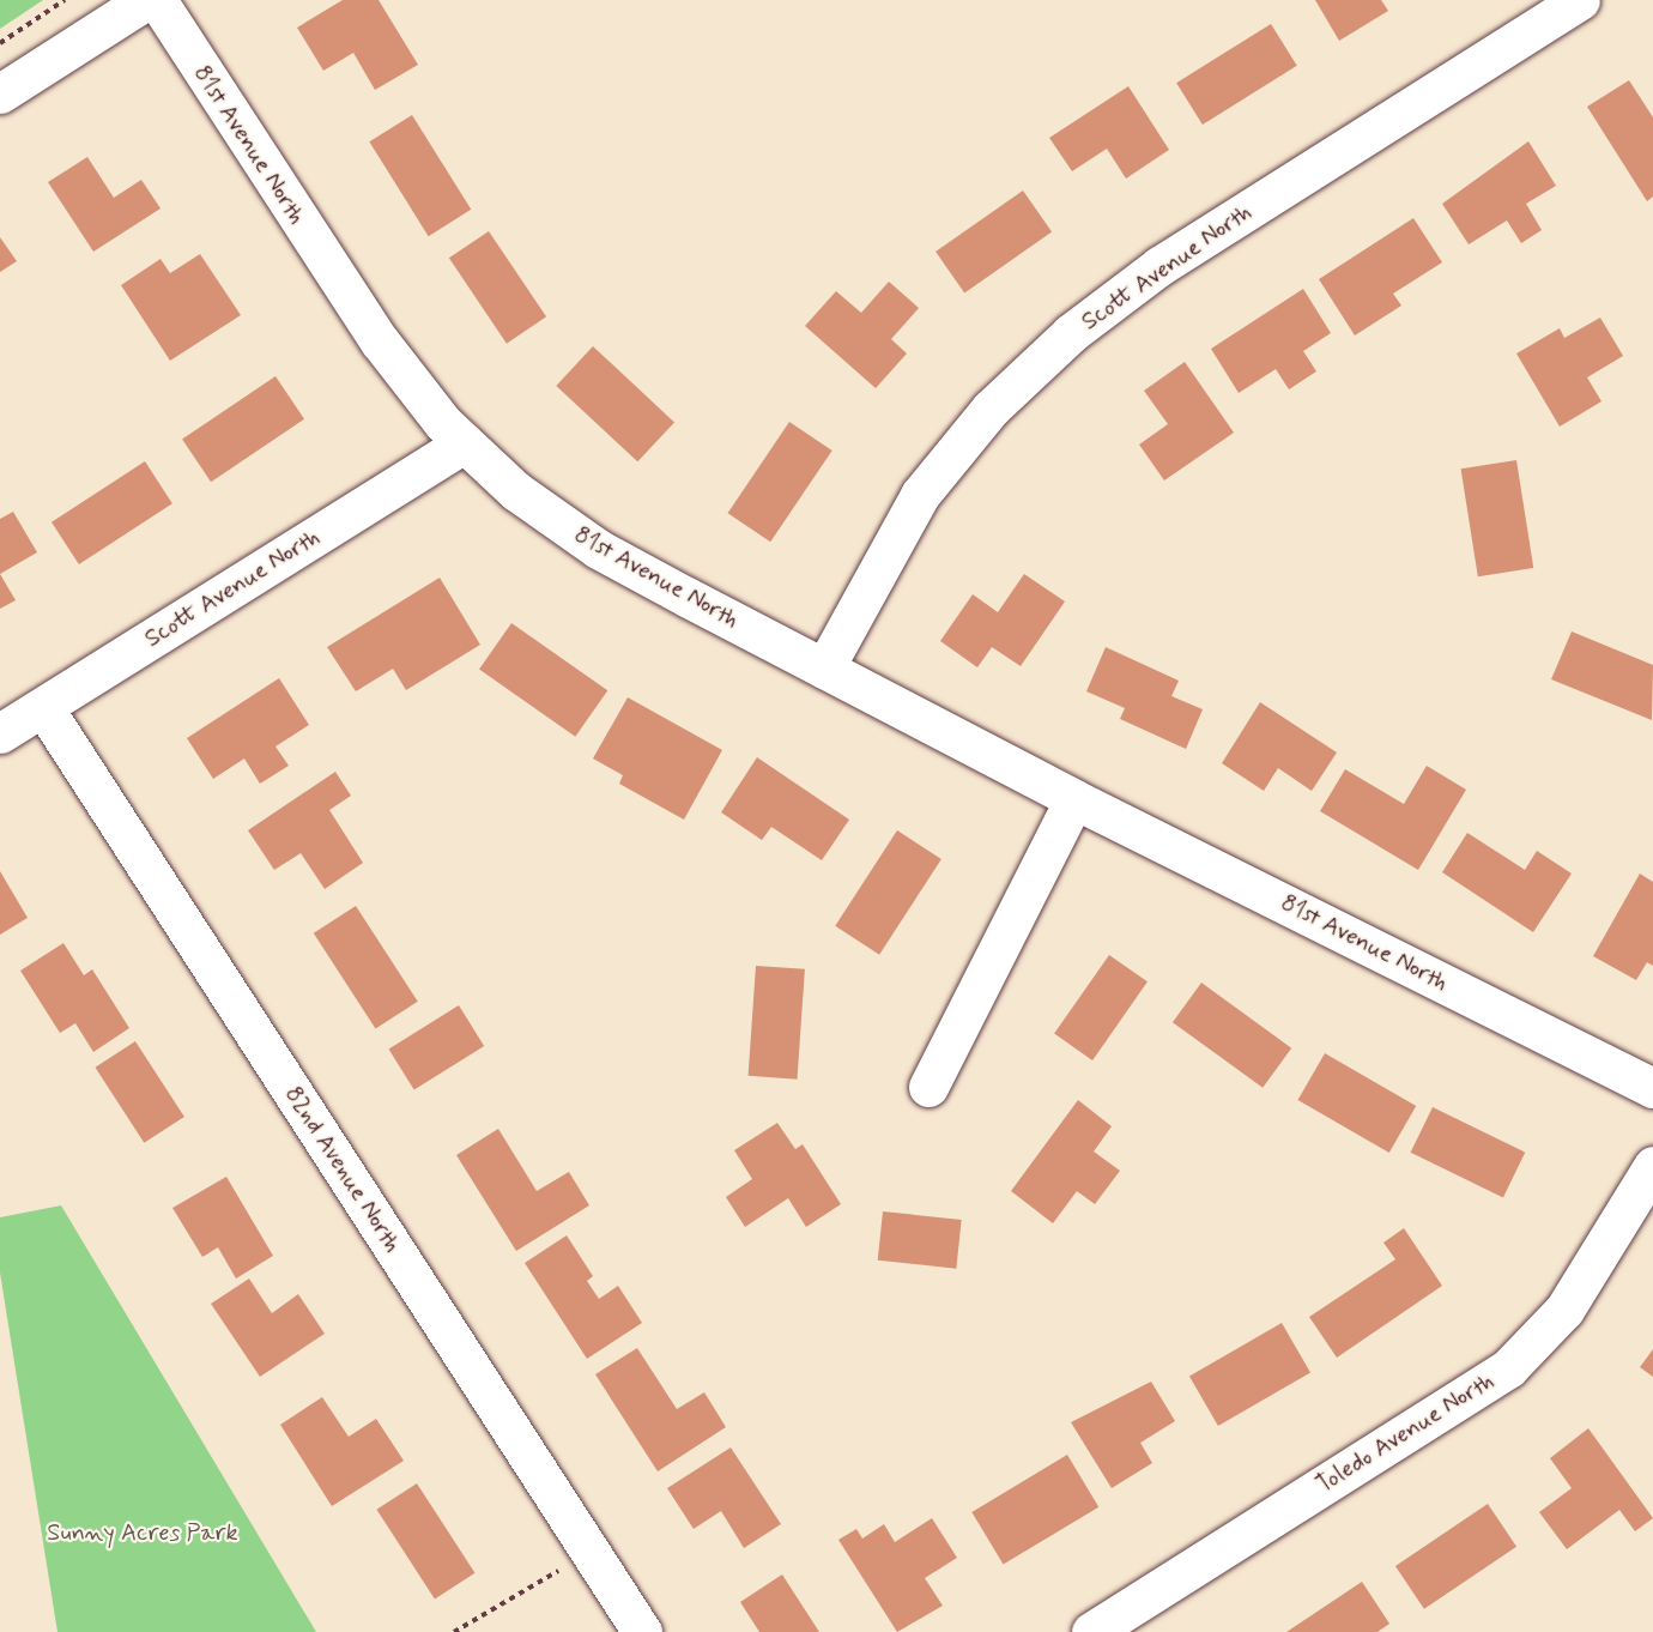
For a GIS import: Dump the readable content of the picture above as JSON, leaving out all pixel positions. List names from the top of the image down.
{
  "streets": {
    "street": [
      "81st Avenue North",
      "Scott Avenue North",
      "82nd Avenue North",
      "Toledo Avenue North"
    ]
  },
  "crossings": [
    ["81st Avenue North", "Scott Avenue North"],
    ["Scott Avenue North", "82nd Avenue North"]
  ],
  "parks": ["Sunny Acres Park"]
}
